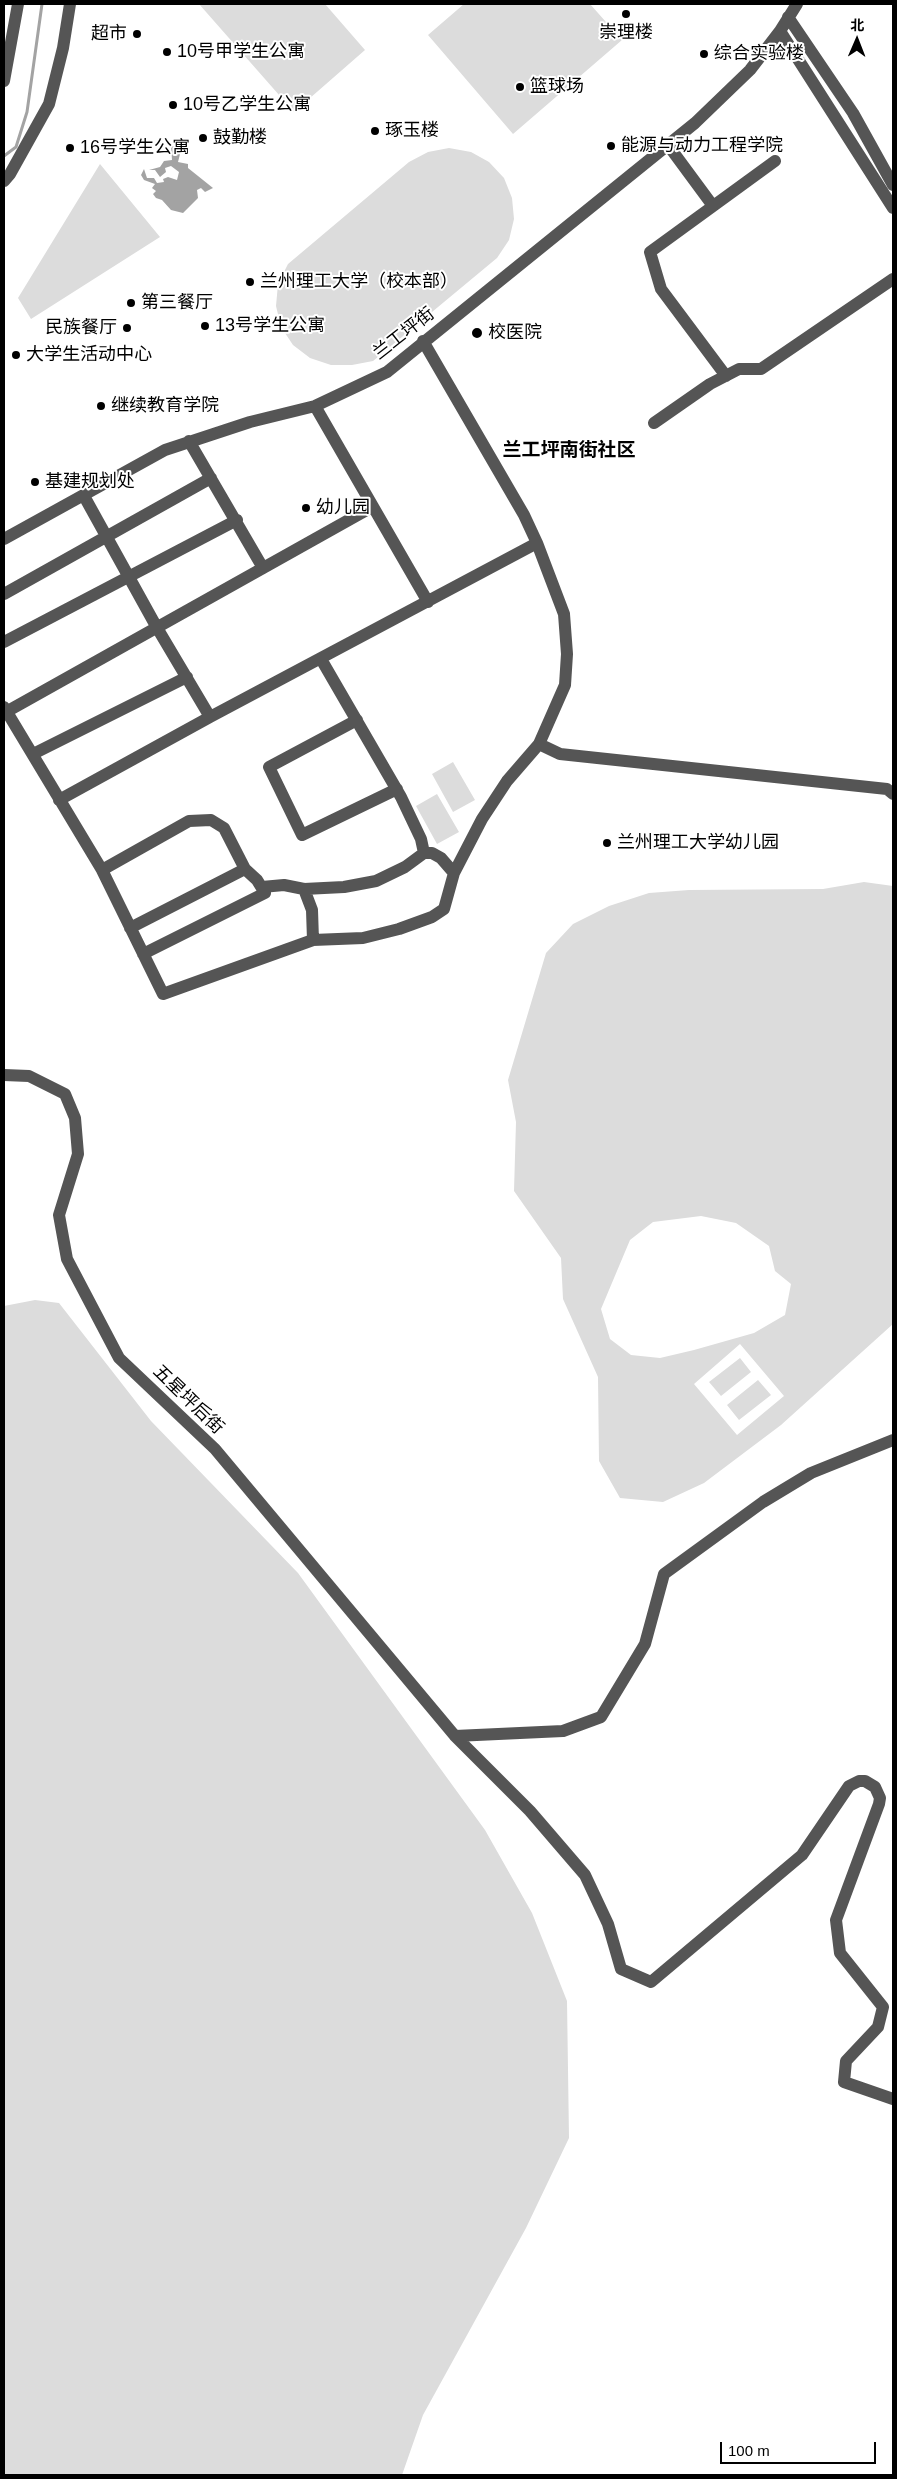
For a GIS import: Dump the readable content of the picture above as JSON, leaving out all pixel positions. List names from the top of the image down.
{
  "streets": {
    "street": ["兰工坪街", "五星坪后街"]
  },
  "districts": ["兰工坪南街社区"],
  "places": [
    "崇理楼",
    "超市",
    "10号甲学生公寓",
    "综合实验楼",
    "篮球场",
    "10号乙学生公寓",
    "琢玉楼",
    "鼓勤楼",
    "能源与动力工程学院",
    "16号学生公寓",
    "兰州理工大学（校本部）",
    "第三餐厅",
    "13号学生公寓",
    "民族餐厅",
    "校医院",
    "大学生活动中心",
    "继续教育学院",
    "基建规划处",
    "幼儿园",
    "兰州理工大学幼儿园"
  ],
  "scale_bar": "100 m",
  "north": "top"
}
